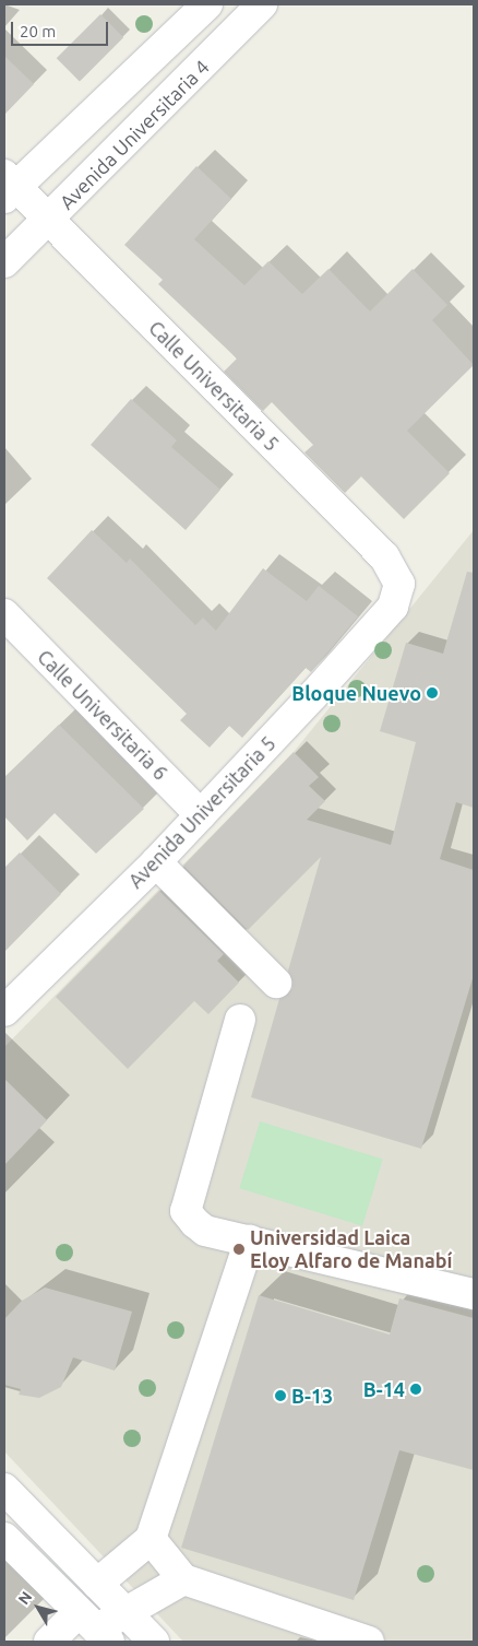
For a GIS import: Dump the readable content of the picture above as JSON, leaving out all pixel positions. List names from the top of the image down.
{
  "streets": {
    "street": [
      "Avenida Universitaria 4",
      "Calle Universitaria 5",
      "Calle Universitaria 6",
      "Avenida Universitaria 5"
    ]
  },
  "crossings": [
    ["Avenida Universitaria 4", "Calle Universitaria 5"],
    ["Calle Universitaria 5", "Avenida Universitaria 5"],
    ["Calle Universitaria 6", "Avenida Universitaria 5"]
  ],
  "places": [
    "Bloque Nuevo",
    "Universidad Laica Eloy Alfaro de Manabí",
    "B-14",
    "B-13"
  ],
  "scale_bar": "20 m",
  "north": "top left"
}
